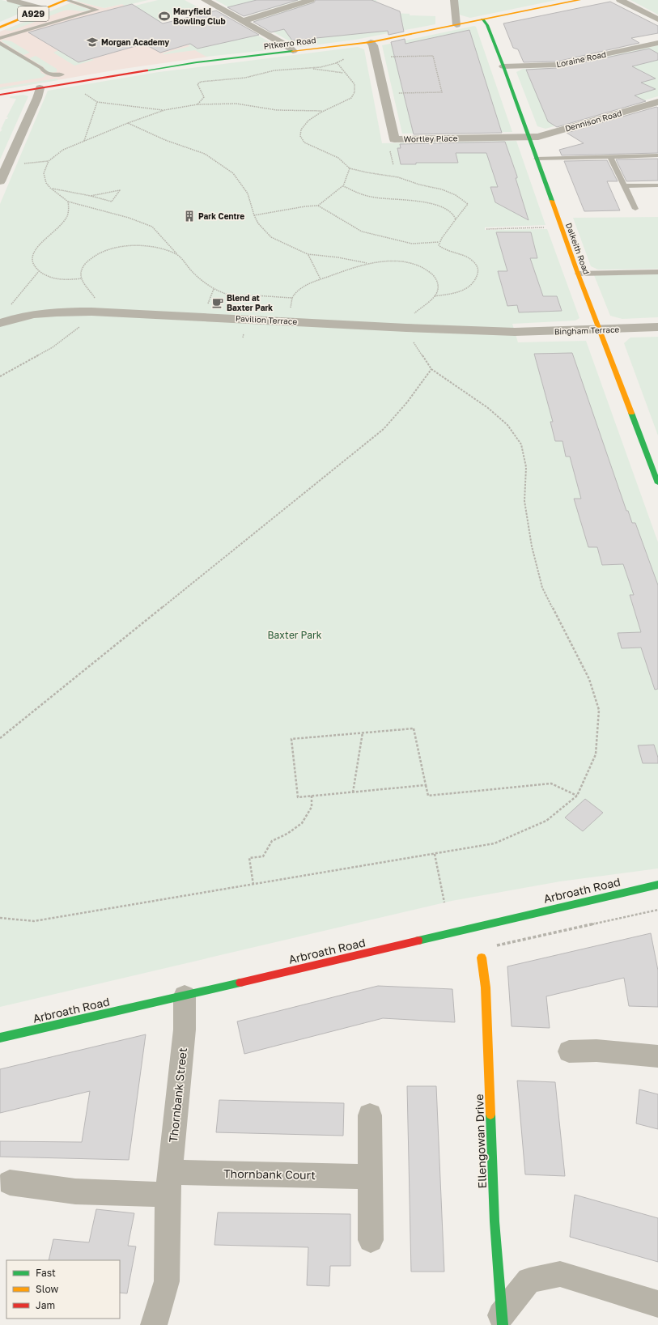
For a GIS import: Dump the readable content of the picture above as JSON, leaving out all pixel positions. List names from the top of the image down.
{
  "streets": {
    "street": [
      "A929",
      "Pitkerro Road",
      "Loraine Road",
      "Dennison Road",
      "Wortley Place",
      "Dalkeith Road",
      "Pavilion Terrace",
      "Bingham Terrace",
      "Arbroath Road",
      "Thornbank Street",
      "Ellengowan Drive",
      "Thornbank Court"
    ]
  },
  "crossings": [
    ["Pitkerro Road", "Wortley Place"],
    ["Pitkerro Road", "Dalkeith Road"],
    ["Loraine Road", "Dalkeith Road"],
    ["Dennison Road", "Wortley Place"],
    ["Dennison Road", "Dalkeith Road"],
    ["Wortley Place", "Dalkeith Road"],
    ["Dalkeith Road", "Bingham Terrace"],
    ["Pavilion Terrace", "Bingham Terrace"],
    ["Arbroath Road", "Thornbank Street"],
    ["Thornbank Street", "Thornbank Court"]
  ],
  "parks": ["Baxter Park"],
  "places": {
    "sports": ["Maryfield Bowling Club"],
    "school or university": ["Morgan Academy"],
    "building": ["Park Centre"],
    "cafe": ["Blend at Baxter Park"]
  },
  "legend": ["Fast", "Slow", "Jam"]
}
